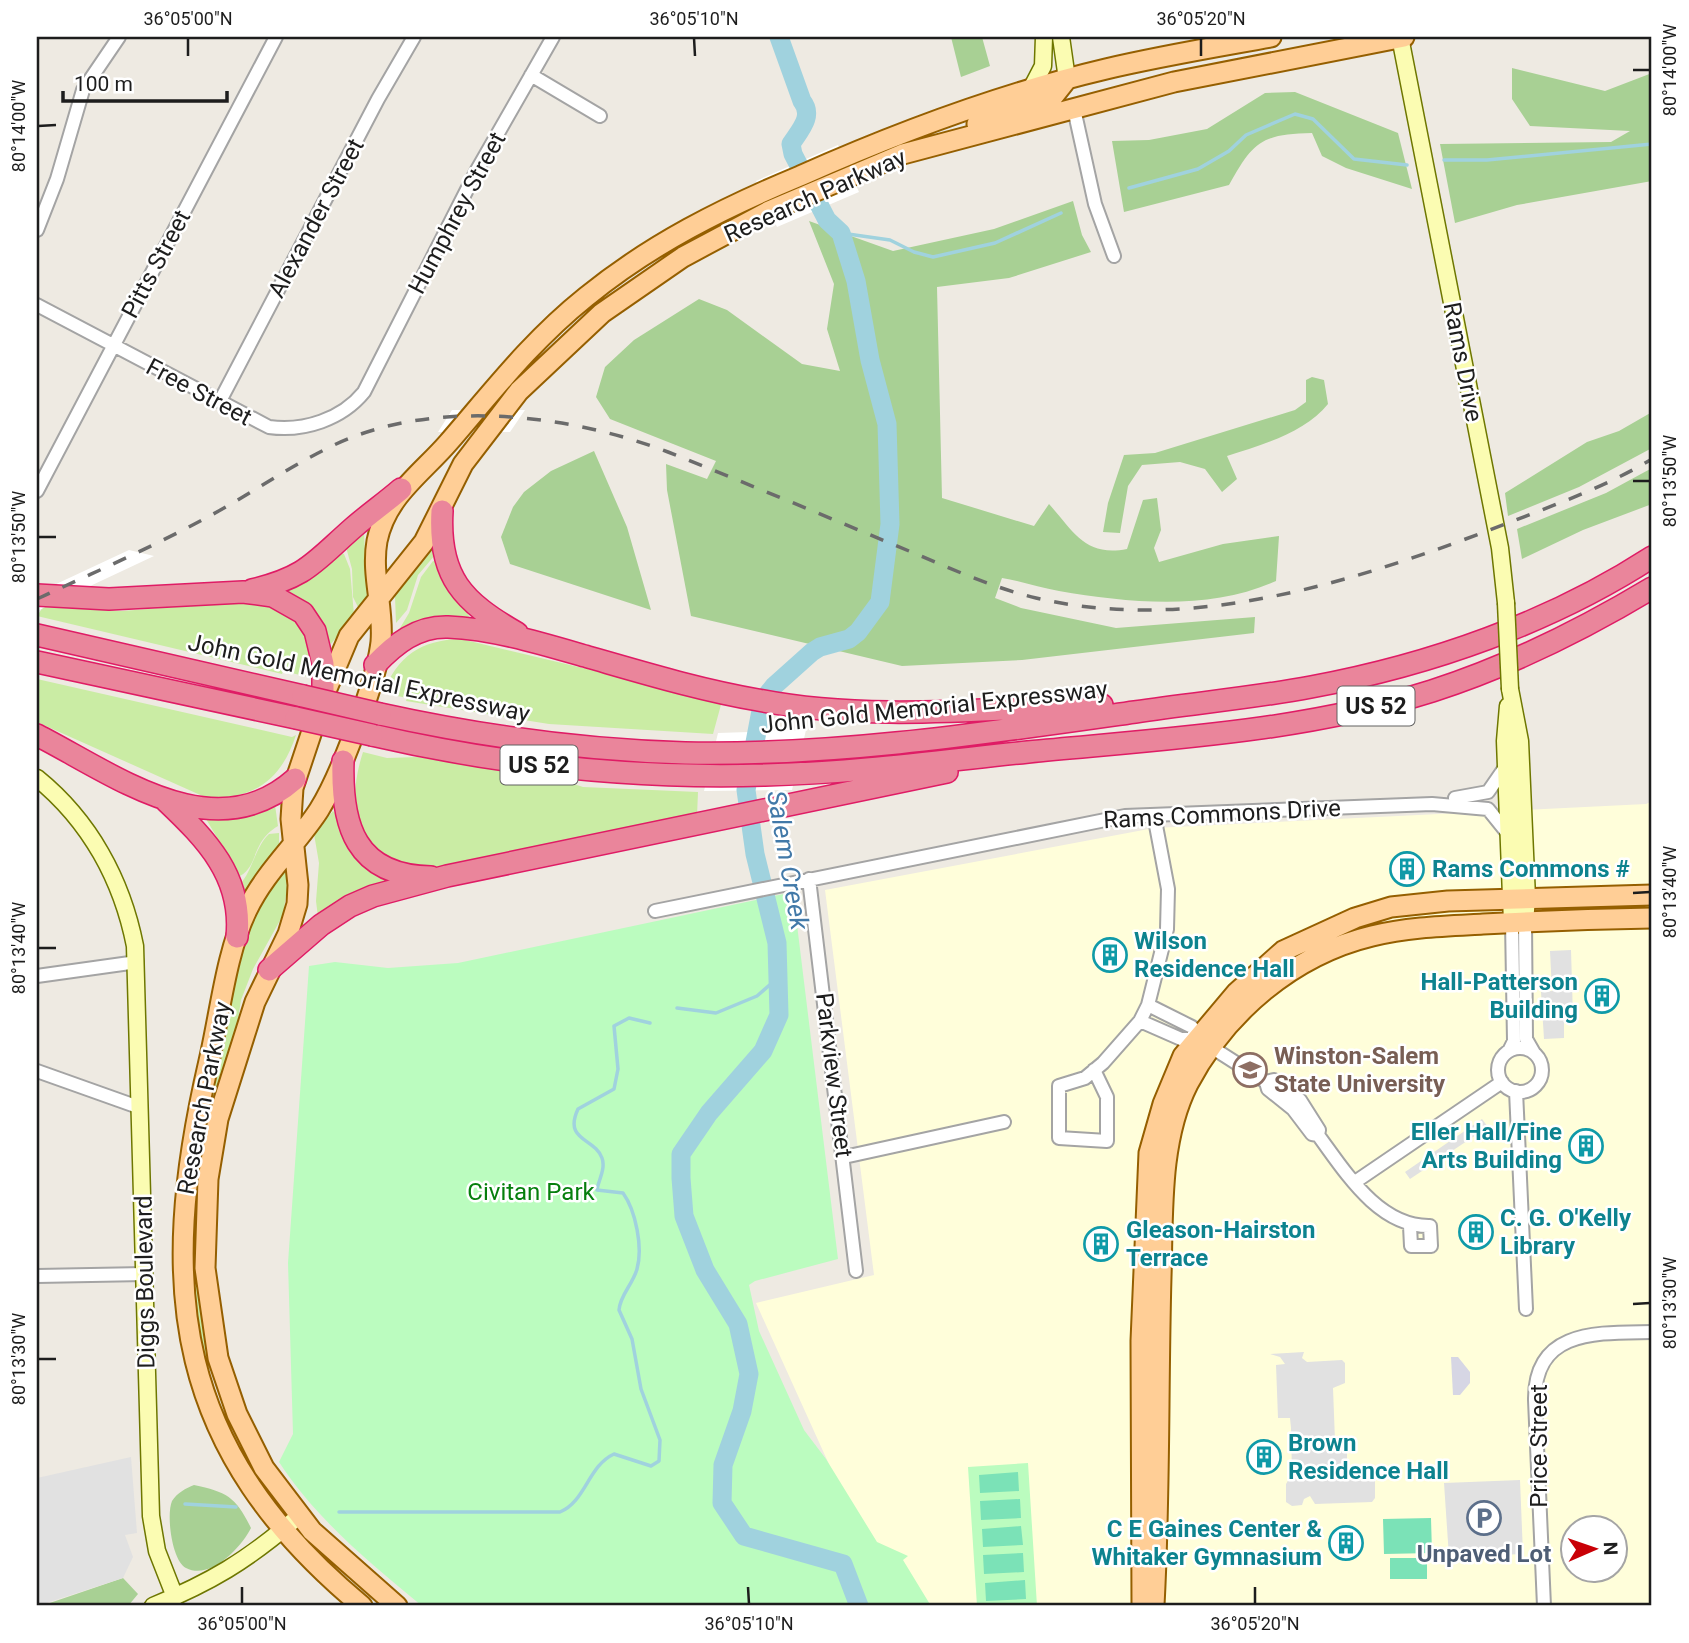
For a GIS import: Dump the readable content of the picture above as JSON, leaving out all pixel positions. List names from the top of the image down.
{
  "streets": {
    "highway": ["John Gold Memorial Expressway", "US 52"],
    "main road": ["Research Parkway", "Rams Drive", "Diggs Boulevard"],
    "street": [
      "Humphrey Street",
      "Alexander Street",
      "Pitts Street",
      "Free Street",
      "Rams Commons Drive",
      "Parkview Street",
      "Price Street"
    ]
  },
  "crossings": [
    ["Research Parkway", "Rams Drive"],
    ["Research Parkway", "John Gold Memorial Expressway"],
    ["Humphrey Street", "Free Street"],
    ["Alexander Street", "Free Street"],
    ["Pitts Street", "Free Street"],
    ["Rams Commons Drive", "Parkview Street"]
  ],
  "water": ["Salem Creek"],
  "parks": ["Civitan Park"],
  "places": {
    "building": [
      "Rams Commons #",
      "Wilson Residence Hall",
      "Hall-Patterson Building",
      "Eller Hall/Fine Arts Building",
      "C. G. O'Kelly Library",
      "Gleason-Hairston Terrace",
      "Brown Residence Hall",
      "C E Gaines Center & Whitaker Gymnasium"
    ],
    "school or university": ["Winston-Salem State University"],
    "parking": ["Unpaved Lot"]
  },
  "scale_bar": "100 m",
  "north": "right",
  "coordinates": [
    "36°05'00\"N",
    "36°05'10\"N",
    "36°05'20\"N",
    "80°14'00\"W",
    "80°13'50\"W",
    "80°13'40\"W",
    "80°13'30\"W"
  ]
}
